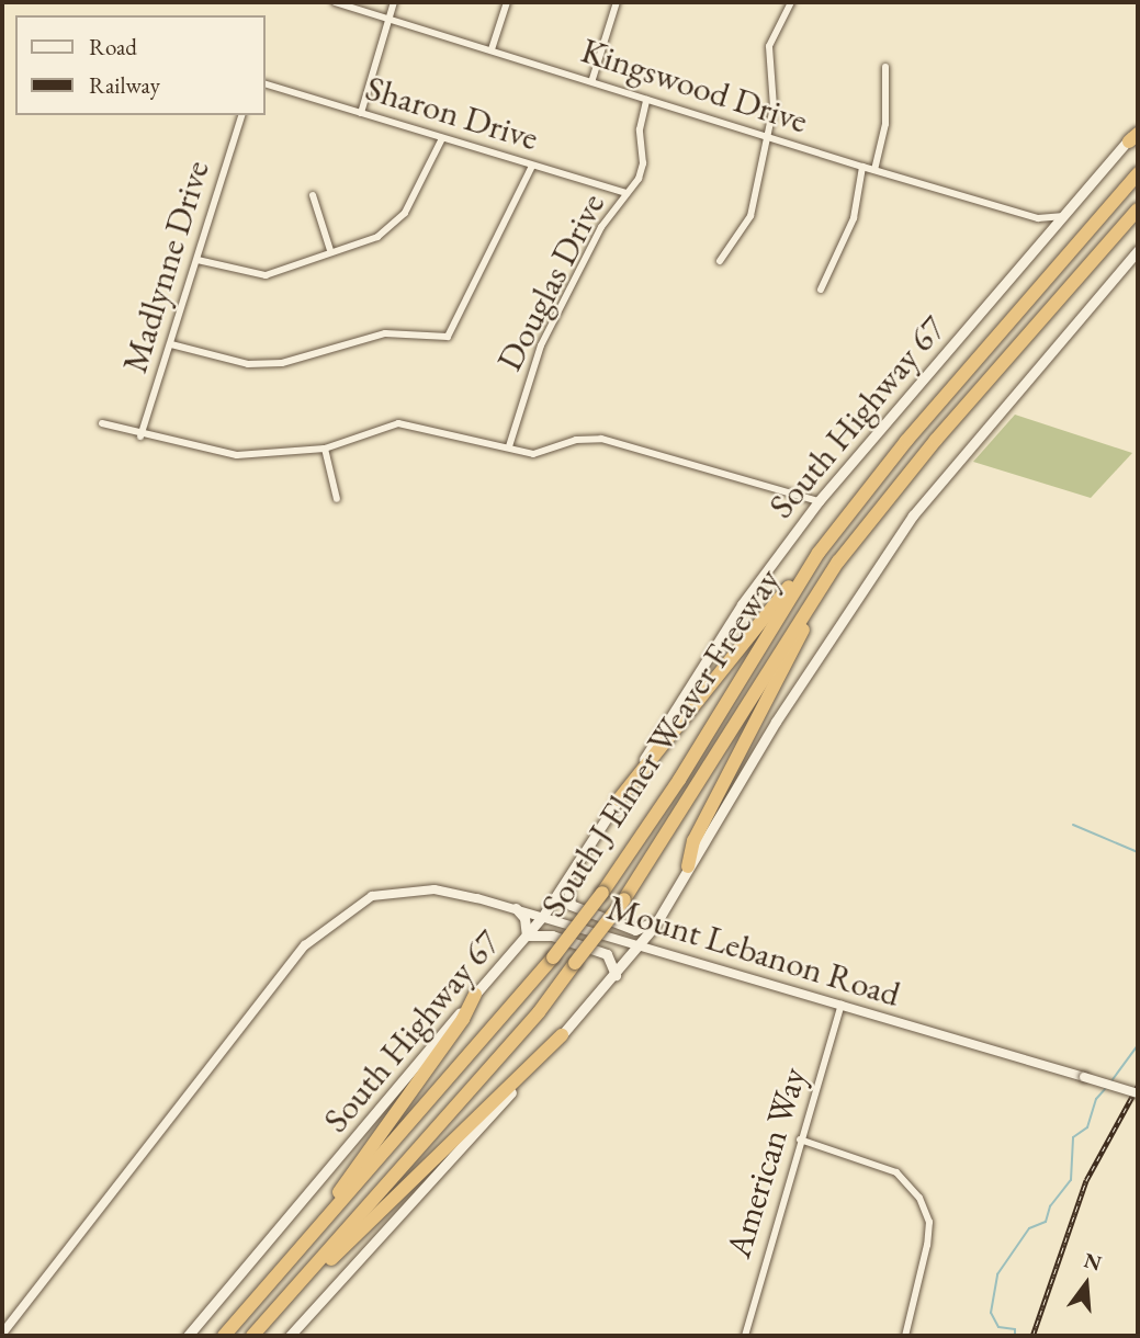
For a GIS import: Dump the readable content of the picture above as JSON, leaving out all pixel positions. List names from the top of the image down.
{
  "streets": {
    "highway": ["South J Elmer Weaver Freeway"],
    "main road": ["South Highway 67"],
    "street": [
      "Kingswood Drive",
      "Sharon Drive",
      "Madlynne Drive",
      "Douglas Drive",
      "Mount Lebanon Road",
      "American Way"
    ]
  },
  "crossings": [
    ["Kingswood Drive", "Douglas Drive"],
    ["Kingswood Drive", "South Highway 67"],
    ["Sharon Drive", "Douglas Drive"],
    ["South Highway 67", "Mount Lebanon Road"],
    ["Mount Lebanon Road", "American Way"]
  ],
  "legend": ["Road", "Railway"],
  "north": "top"
}
